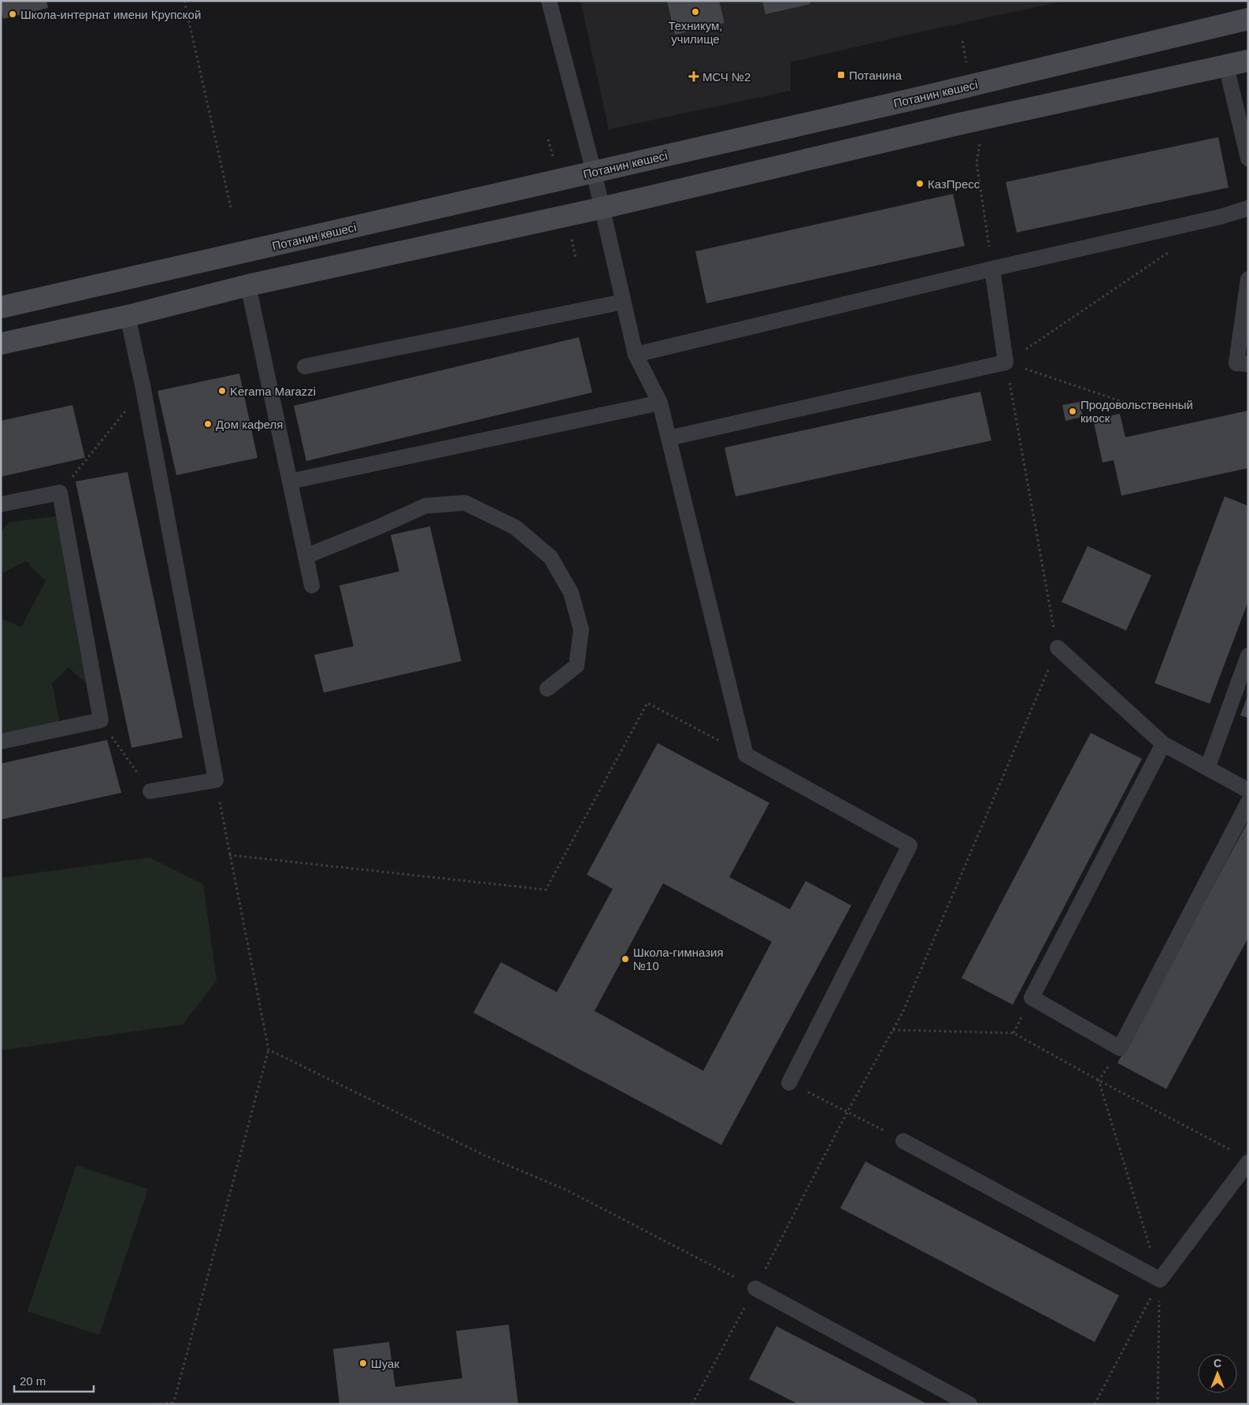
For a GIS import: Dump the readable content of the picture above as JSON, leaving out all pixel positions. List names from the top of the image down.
{
  "streets": {
    "main road": ["Потанин көшесі"]
  },
  "places": {
    "other": [
      "Техникум, училище",
      "Школа-интернат имени Крупской",
      "КазПресс",
      "Kerama Marazzi",
      "Продовольственный киоск",
      "Дом кафеля",
      "Школа-гимназия №10",
      "Шуак"
    ],
    "transit": ["Потанина"],
    "health": ["МСЧ №2"]
  },
  "scale_bar": "20 m",
  "north": "top"
}
